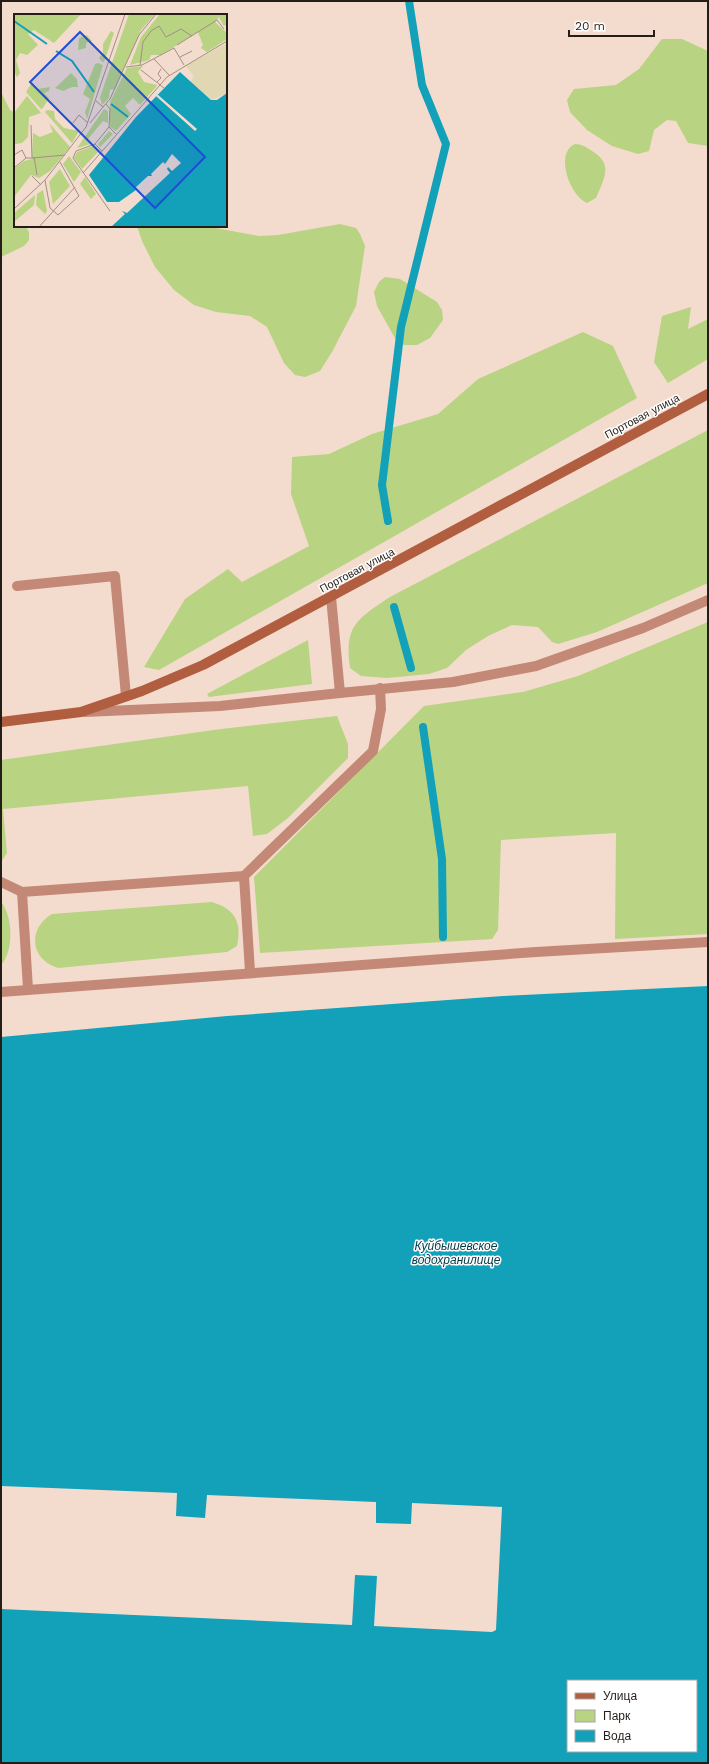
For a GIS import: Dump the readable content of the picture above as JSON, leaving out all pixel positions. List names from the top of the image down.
{
  "streets": {
    "street": ["Портовая улица"]
  },
  "water": ["Куйбышевское водохранилище"],
  "legend": ["Улица", "Парк", "Вода"],
  "scale_bar": "20 m"
}
